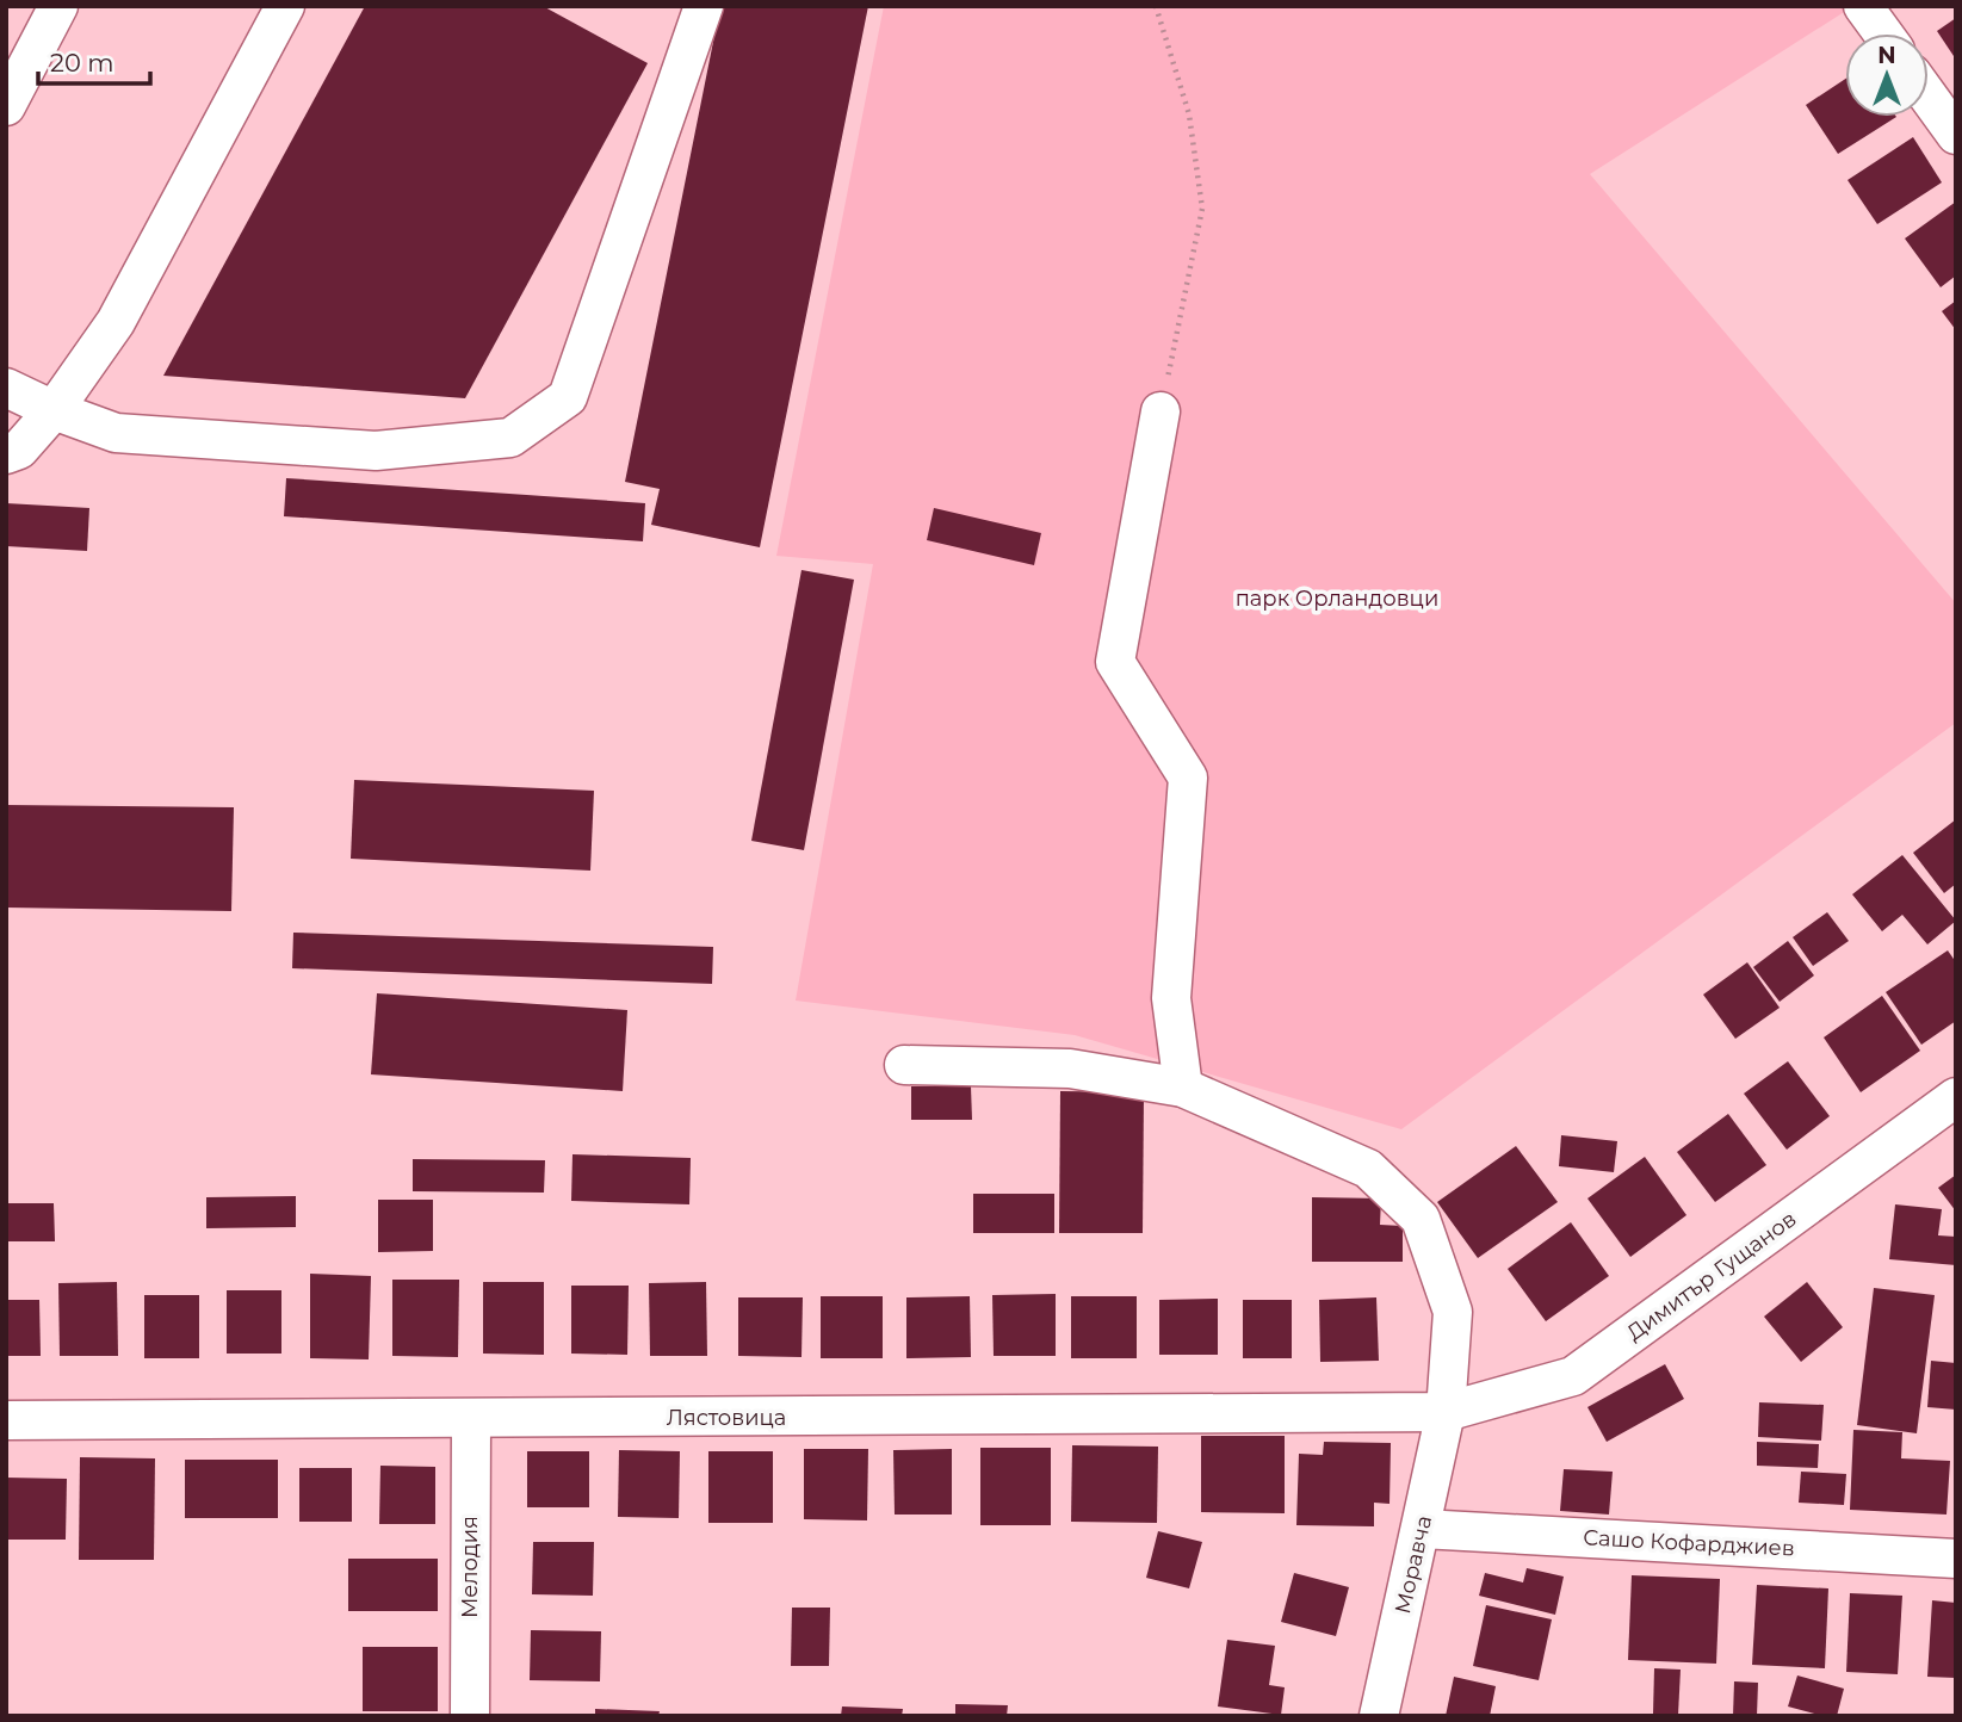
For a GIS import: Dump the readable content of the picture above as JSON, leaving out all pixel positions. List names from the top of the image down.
{
  "streets": {
    "street": [
      "Димитър Гущанов",
      "Лястовица",
      "Сашо Кофарджиев",
      "Моравча",
      "Мелодия"
    ]
  },
  "crossings": [
    ["Димитър Гущанов", "Лястовица"],
    ["Димитър Гущанов", "Моравча"],
    ["Лястовица", "Моравча"],
    ["Лястовица", "Мелодия"],
    ["Сашо Кофарджиев", "Моравча"]
  ],
  "parks": ["парк Орландовци"],
  "scale_bar": "20 m",
  "north": "top"
}
